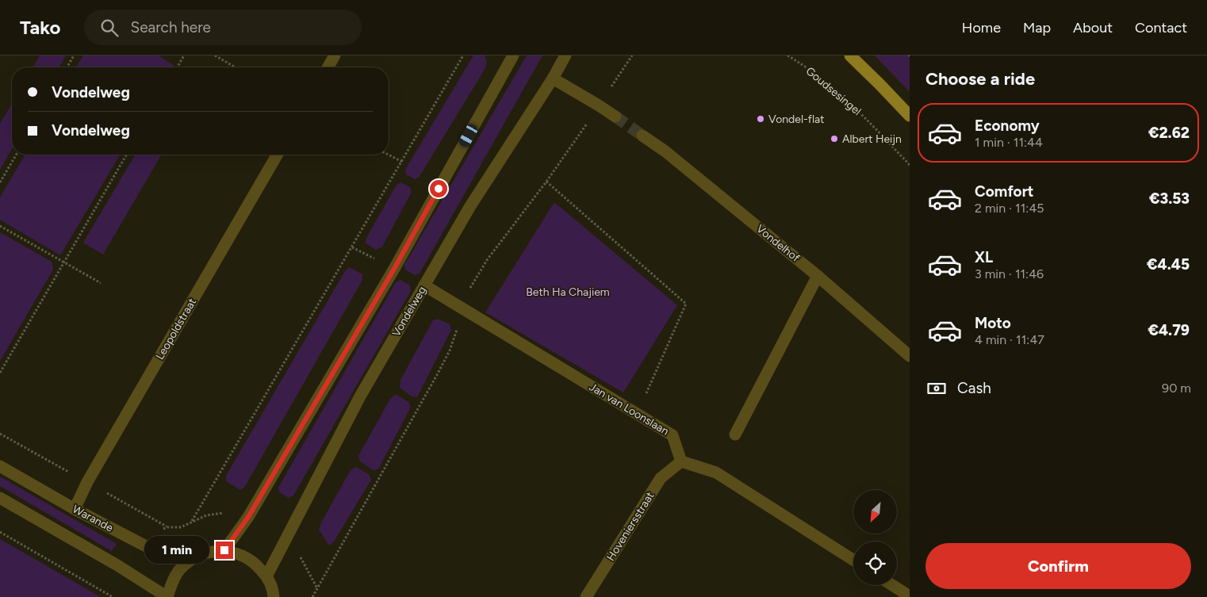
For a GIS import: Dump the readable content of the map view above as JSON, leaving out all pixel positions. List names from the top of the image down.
{
  "streets": {
    "street": [
      "Vondelhof",
      "Vondelweg",
      "Leopoldstraat",
      "Jan van Loonslaan",
      "Warande",
      "Hoveniersstraat"
    ],
    "path": ["Goudsesingel"]
  },
  "crossings": [
    ["Vondelweg", "Jan van Loonslaan"],
    ["Leopoldstraat", "Warande"],
    ["Jan van Loonslaan", "Hoveniersstraat"]
  ],
  "parks": ["Beth Ha Chajiem"],
  "places": ["Vondel-flat", "Albert Heijn"],
  "north": "bottom left",
  "page": {
    "header": "Tako",
    "search": "Search here",
    "nav": [
      "Home",
      "Map",
      "About",
      "Contact"
    ],
    "heading": "Choose a ride",
    "banner": ["Vondelweg", "Vondelweg"],
    "list": [
      {
        "name": "Economy",
        "note": "1 min · 11:44",
        "value": "€2.62"
      },
      {
        "name": "Comfort",
        "note": "2 min · 11:45",
        "value": "€3.53"
      },
      {
        "name": "XL",
        "note": "3 min · 11:46",
        "value": "€4.45"
      },
      {
        "name": "Moto",
        "note": "4 min · 11:47",
        "value": "€4.79"
      }
    ],
    "pay": ["Cash", "90 m"],
    "buttons": "Confirm",
    "bubble": "1 min"
  }
}
